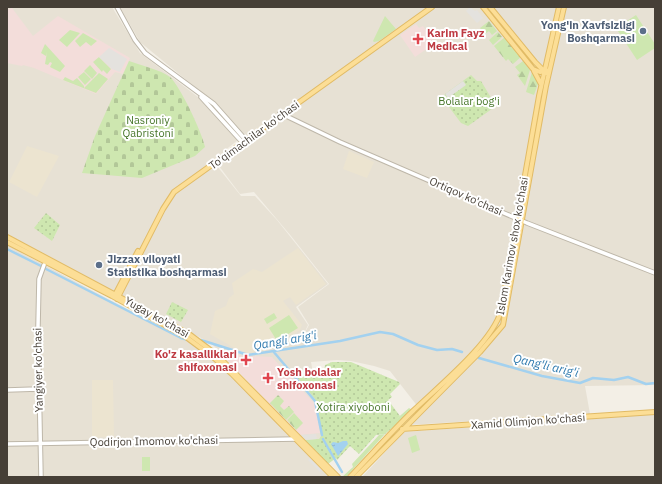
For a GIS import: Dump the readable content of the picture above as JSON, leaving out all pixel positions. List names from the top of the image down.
{
  "streets": {
    "main road": [
      "To'qimachilar ko'chasi",
      "Islom Karimov shox ko'chasi",
      "Yugay ko'chasi",
      "Xamid Olimjon ko'chasi"
    ],
    "street": ["Ortiqov ko'chasi", "Yangiyer ko'chasi", "Qodirjon Imomov ko'chasi"]
  },
  "crossings": [
    ["To'qimachilar ko'chasi", "Ortiqov ko'chasi"],
    ["To'qimachilar ko'chasi", "Yugay ko'chasi"],
    ["Ortiqov ko'chasi", "Islom Karimov shox ko'chasi"],
    ["Islom Karimov shox ko'chasi", "Xamid Olimjon ko'chasi"],
    ["Yugay ko'chasi", "Yangiyer ko'chasi"],
    ["Yugay ko'chasi", "Qodirjon Imomov ko'chasi"],
    ["Yangiyer ko'chasi", "Qodirjon Imomov ko'chasi"]
  ],
  "water": ["Qangli arig'i", "Qang'li arig'i"],
  "parks": ["Bolalar bog'i", "Nasroniy Qabristoni", "Xotira xiyoboni"],
  "places": {
    "other": ["Yong'in Xavfsizligi Boshqarmasi", "Jizzax viloyati Statistika boshqarmasi"],
    "health": ["Karim Fayz Medical", "Ko'z kasalliklari shifoxonasi", "Yosh bolalar shifoxonasi"]
  }
}
